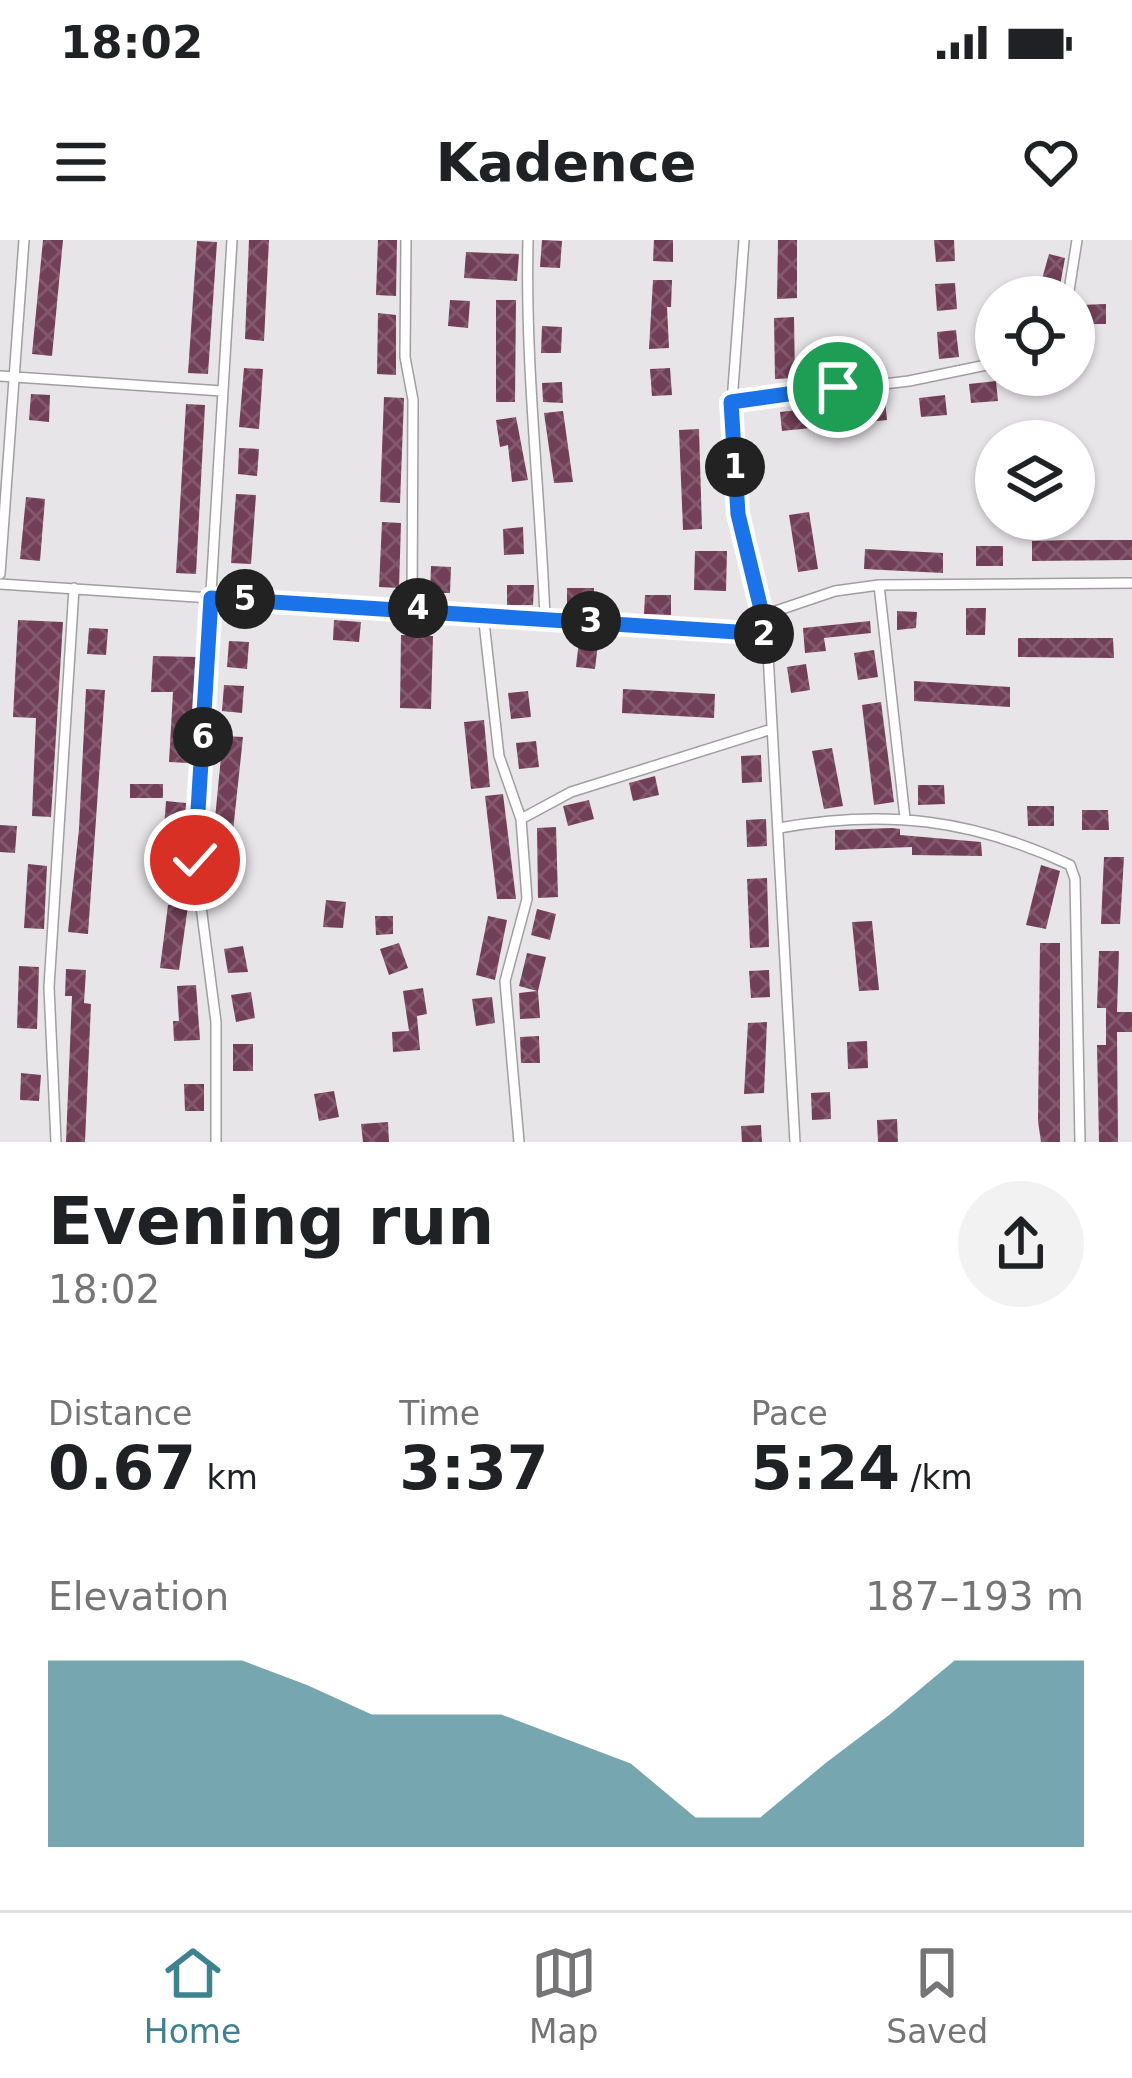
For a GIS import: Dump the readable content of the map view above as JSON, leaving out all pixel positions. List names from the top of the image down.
{
  "page": {
    "status": "18:02",
    "header": "Kadence",
    "pins": [
      "1",
      "5",
      "4",
      "3",
      "2",
      "6"
    ],
    "heading": ["Evening run", "18:02"],
    "stats": [
      ["Distance", "0.67 km"],
      ["Time", "3:37"],
      ["Pace", "5:24 /km"]
    ],
    "chart": ["Elevation", "187–193 m"],
    "tabs": ["Home", "Map", "Saved"]
  }
}
